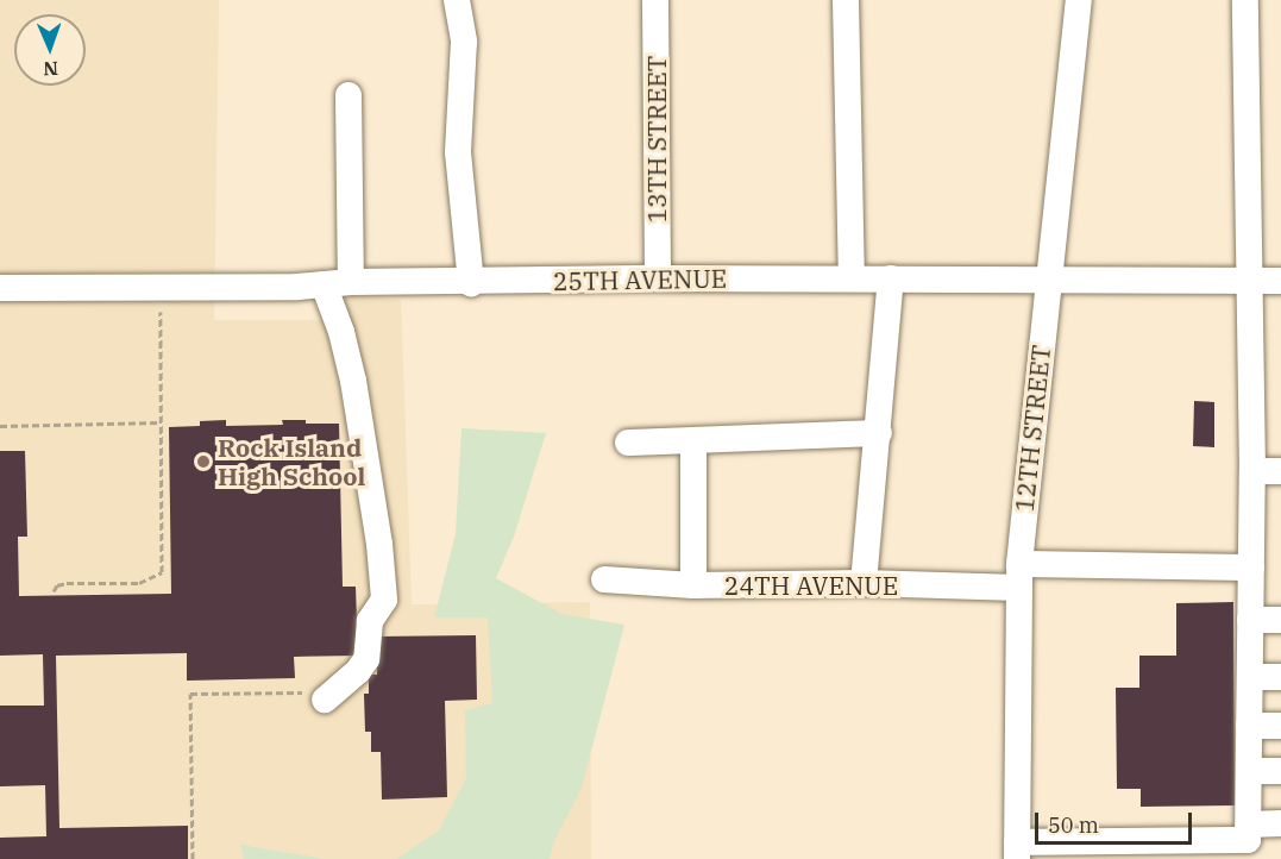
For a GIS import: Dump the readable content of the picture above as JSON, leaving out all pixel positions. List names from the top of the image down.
{
  "streets": {
    "street": [
      "13TH STREET",
      "25TH AVENUE",
      "12TH STREET",
      "24TH AVENUE"
    ]
  },
  "crossings": [
    ["13TH STREET", "25TH AVENUE"],
    ["25TH AVENUE", "12TH STREET"],
    ["12TH STREET", "24TH AVENUE"]
  ],
  "places": ["Rock Island High School"],
  "scale_bar": "50 m",
  "north": "bottom"
}
